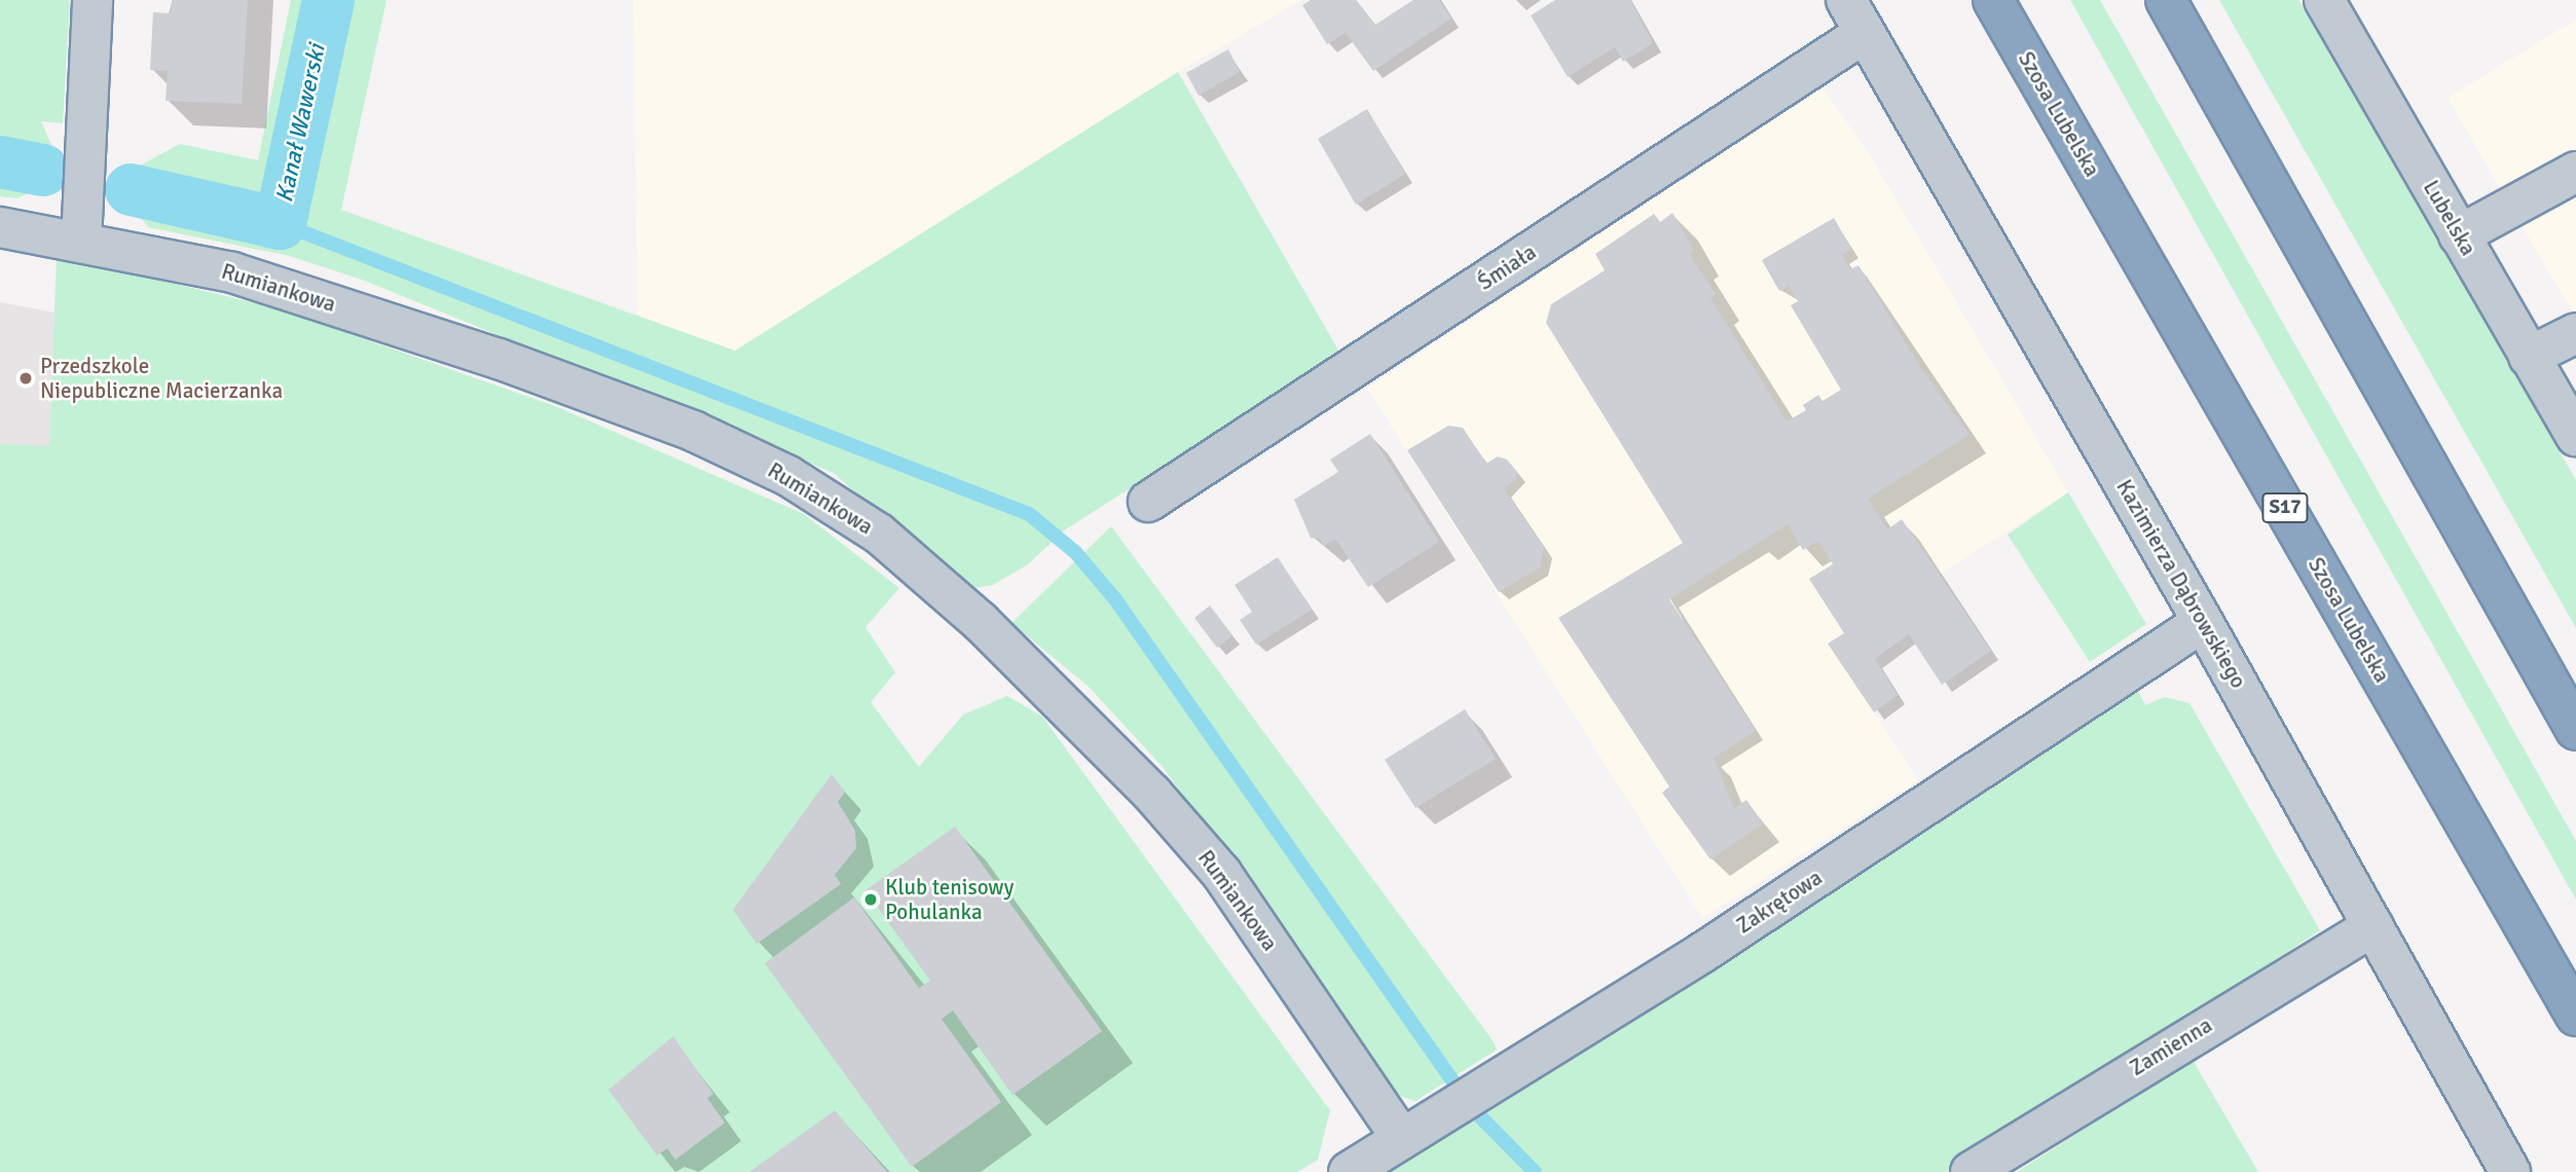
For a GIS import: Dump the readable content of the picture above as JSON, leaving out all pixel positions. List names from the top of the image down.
{
  "streets": {
    "highway": ["Szosa Lubelska", "S17"],
    "street": [
      "Lubelska",
      "Śmiała",
      "Rumiankowa",
      "Kazimierza Dąbrowskiego",
      "Zakrętowa",
      "Zamienna"
    ]
  },
  "crossings": [
    ["Śmiała", "Kazimierza Dąbrowskiego"],
    ["Rumiankowa", "Zakrętowa"],
    ["Kazimierza Dąbrowskiego", "Zakrętowa"],
    ["Kazimierza Dąbrowskiego", "Zamienna"]
  ],
  "water": ["Kanał Wawerski"],
  "places": ["Przedszkole Niepubliczne Macierzanka", "Klub tenisowy Pohulanka"]
}
